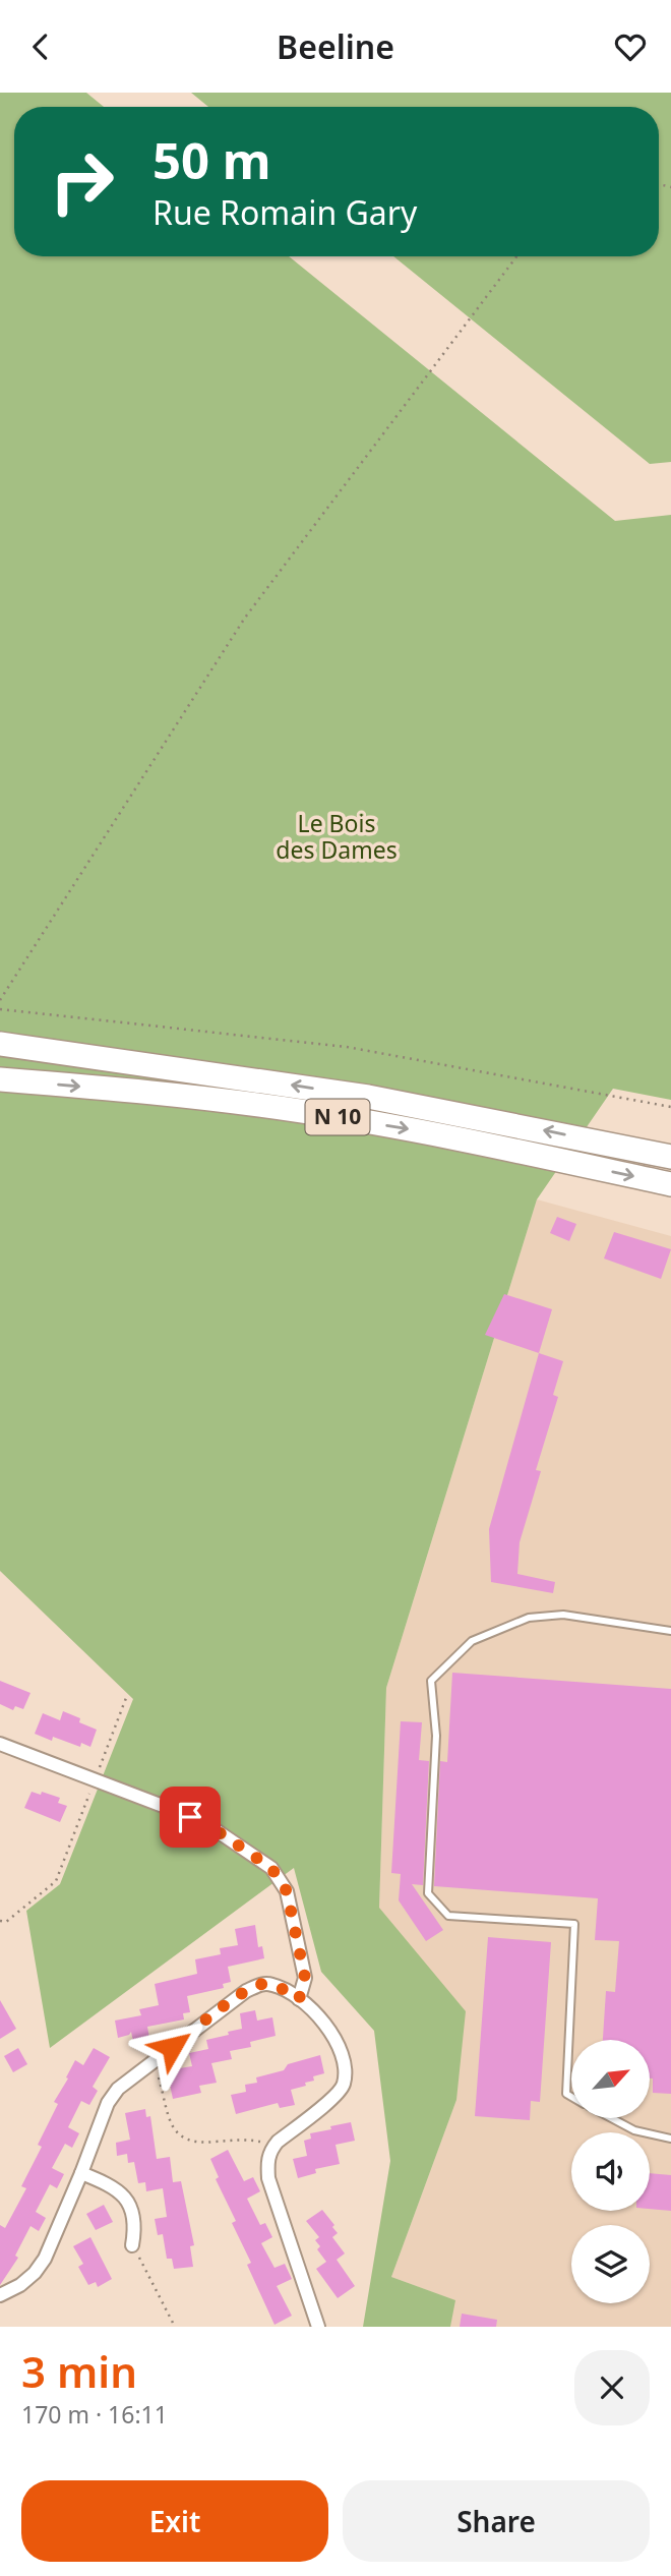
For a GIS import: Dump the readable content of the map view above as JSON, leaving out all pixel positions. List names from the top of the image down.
{
  "streets": {
    "highway": ["N 10"]
  },
  "parks": ["Le Bois des Dames"],
  "north": "top right",
  "page": {
    "header": "Beeline",
    "turn": ["50 m", "Rue Romain Gary"],
    "heading": ["3 min", "170 m · 16:11"],
    "buttons": ["Exit", "Share"]
  }
}
